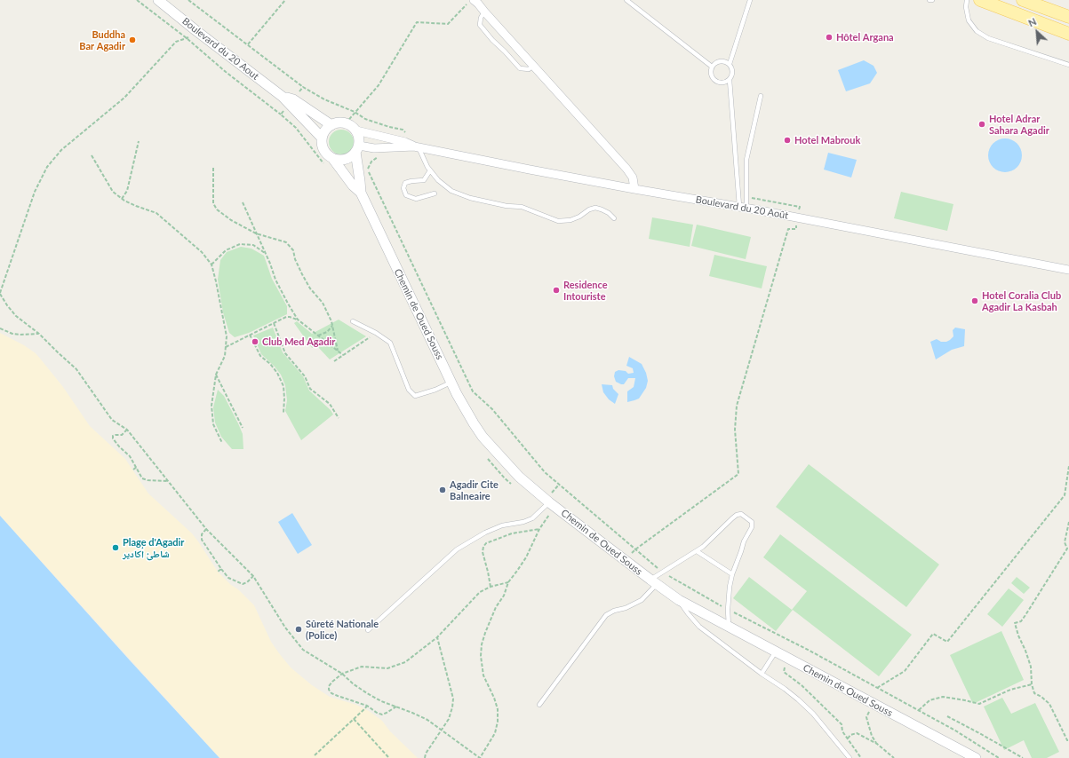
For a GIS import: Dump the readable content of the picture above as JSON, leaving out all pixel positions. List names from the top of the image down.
{
  "streets": {
    "street": ["Boulevard du 20 Aout", "Boulevard du 20 Août", "Chemin de Oued Souss"]
  },
  "crossings": [
    ["Boulevard du 20 Août", "Chemin de Oued Souss"]
  ],
  "places": [
    "Hôtel Argana",
    "Buddha Bar Agadir",
    "Hotel Adrar Sahara Agadir",
    "Hotel Mabrouk",
    "Residence Intouriste",
    "Hotel Coralia Club Agadir La Kasbah",
    "Club Med Agadir",
    "Agadir Cite Balneaire",
    "Plage d'Agadir شاطئ أكادير",
    "Sûreté Nationale (Police)"
  ],
  "north": "top left"
}
